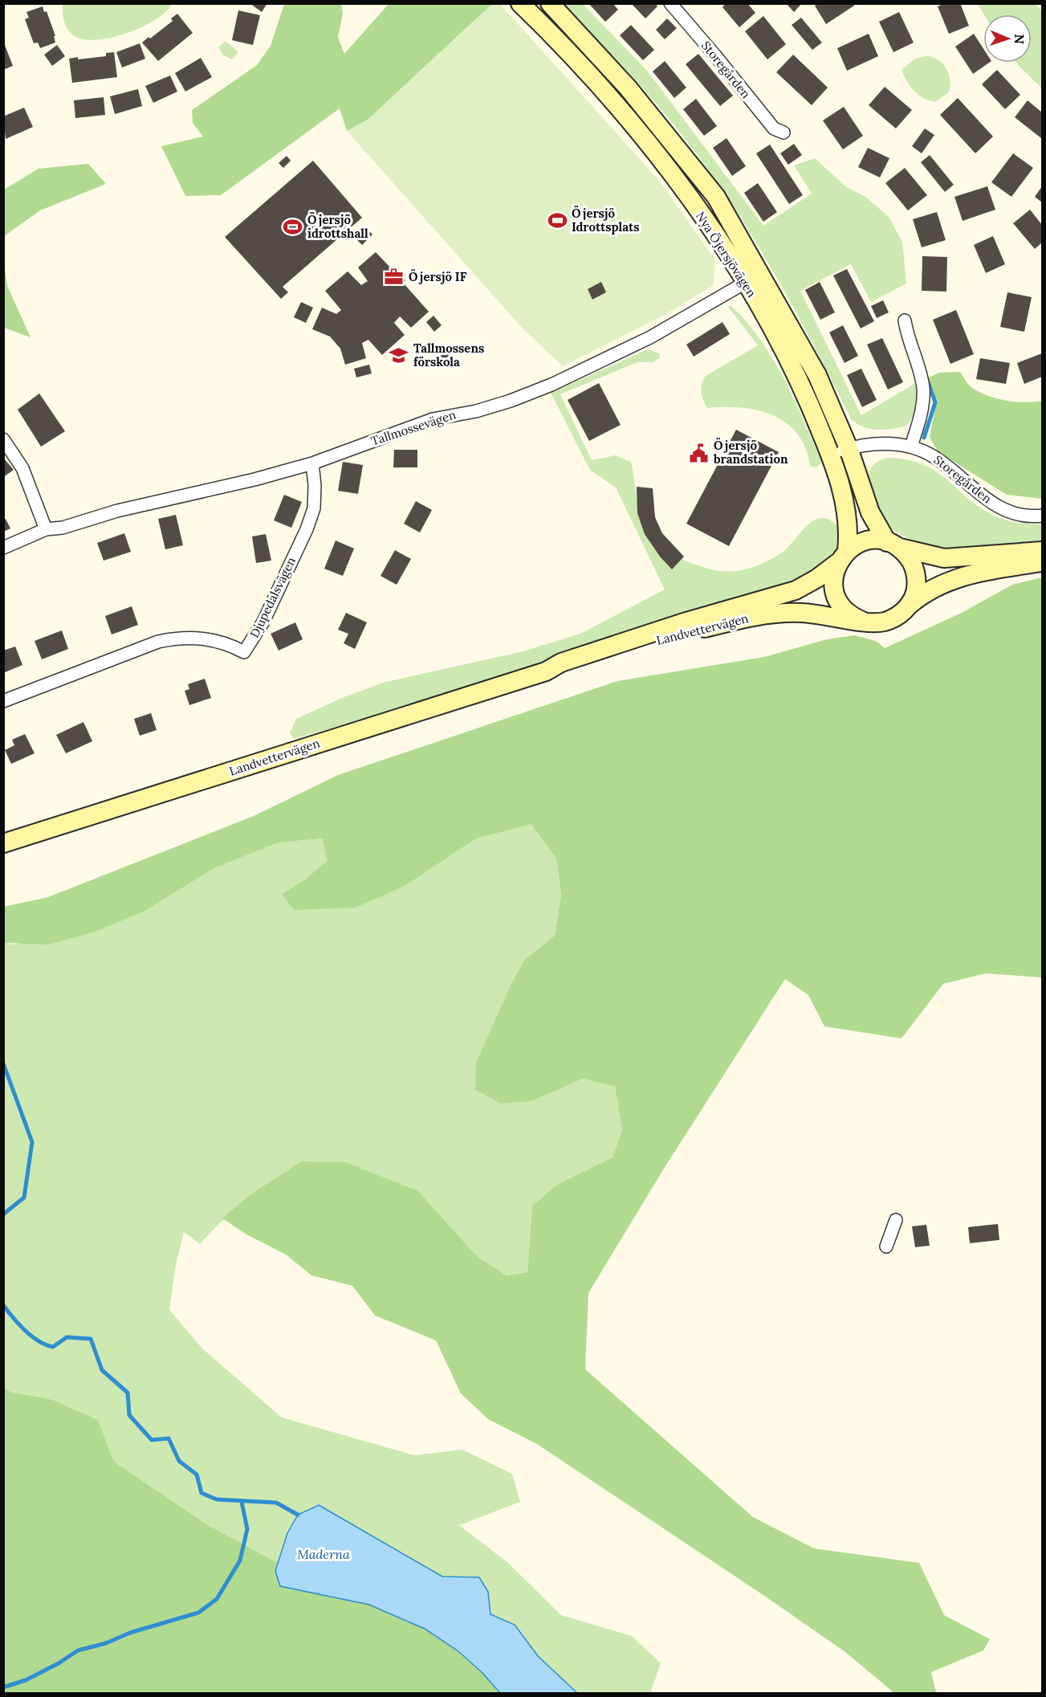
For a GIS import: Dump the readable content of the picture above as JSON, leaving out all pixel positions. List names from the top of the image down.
{
  "streets": {
    "street": [
      "Storegården",
      "Nya Öjersjövägen",
      "Tallmossevägen",
      "Djupedalsvägen",
      "Landvettervägen"
    ]
  },
  "crossings": [
    ["Storegården", "Nya Öjersjövägen"],
    ["Nya Öjersjövägen", "Tallmossevägen"],
    ["Nya Öjersjövägen", "Landvettervägen"],
    ["Tallmossevägen", "Djupedalsvägen"]
  ],
  "water": ["Maderna"],
  "places": {
    "sports": ["Öjersjö Idrottsplats", "Öjersjö idrottshall"],
    "office": ["Öjersjö IF"],
    "school or university": ["Tallmossens förskola"],
    "public building": ["Öjersjö brandstation"]
  },
  "north": "right"
}
